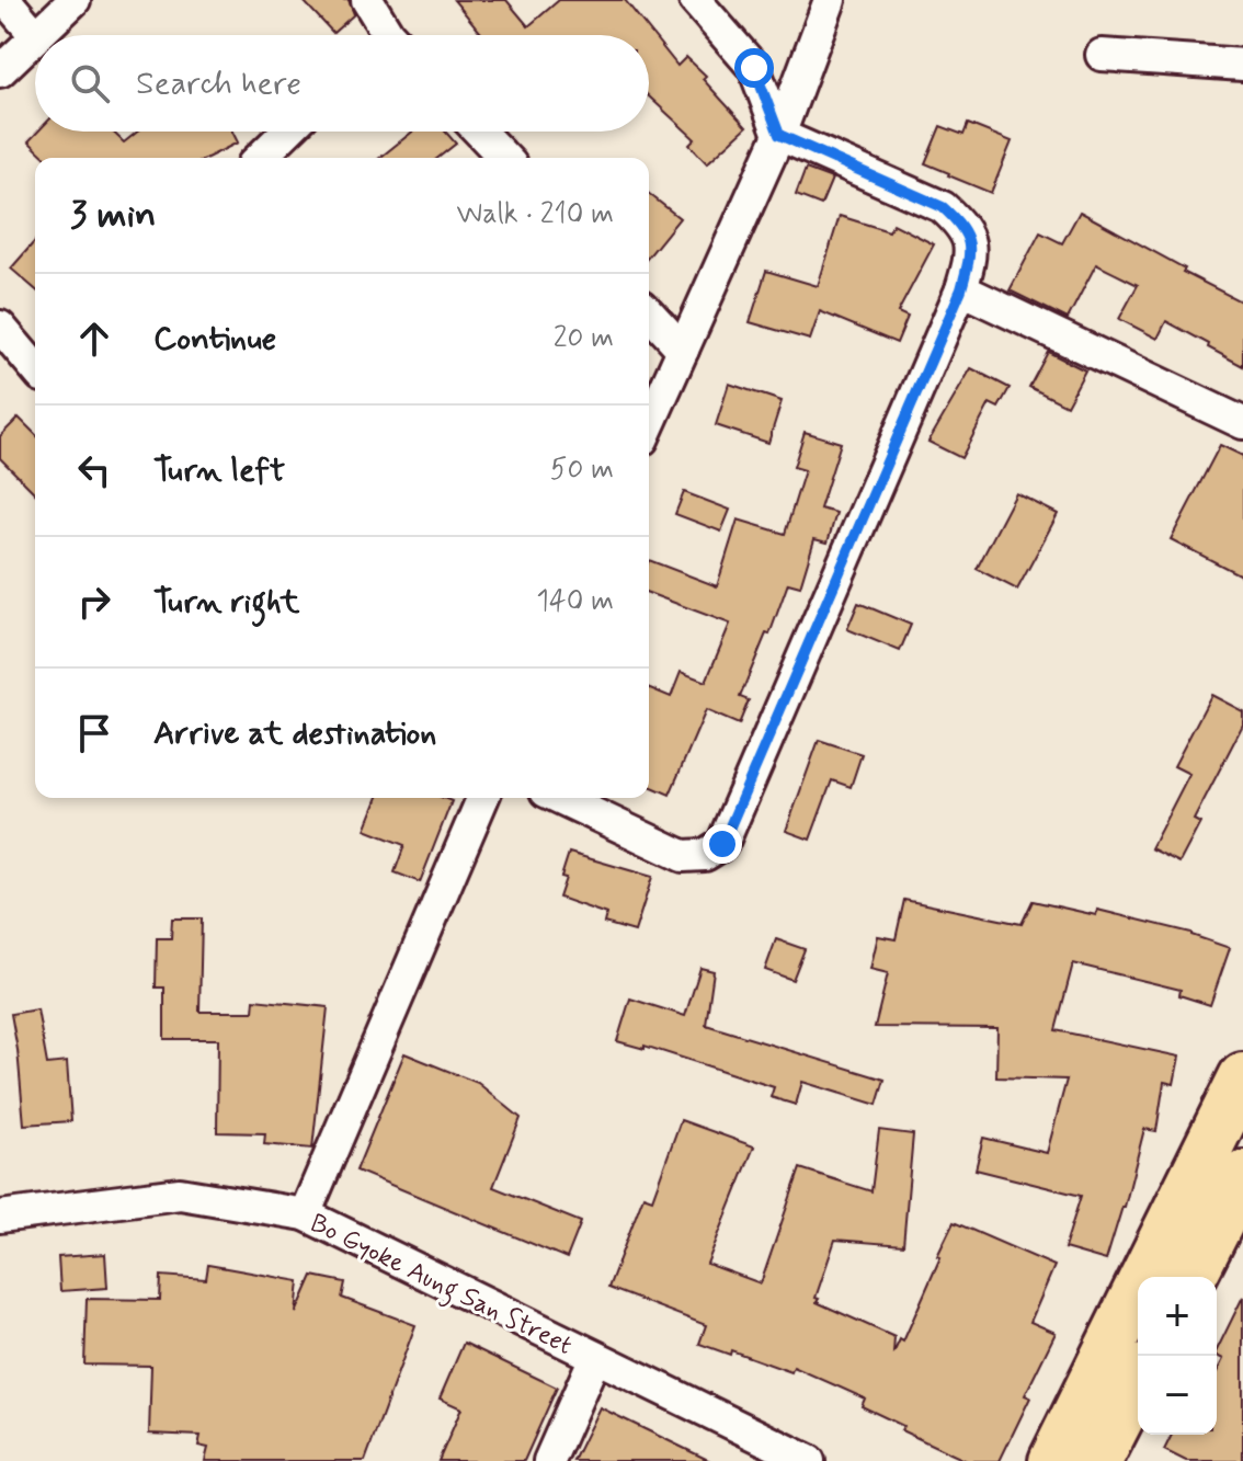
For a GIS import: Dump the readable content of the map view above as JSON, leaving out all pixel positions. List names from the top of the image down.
{
  "streets": {
    "street": ["Bo Gyoke Aung San Street"]
  },
  "page": {
    "search": "Search here",
    "heading": ["3 min", "Walk · 210 m"],
    "list": [
      ["Continue", "20 m"],
      ["Turn left", "50 m"],
      ["Turn right", "140 m"],
      "Arrive at destination"
    ],
    "map_buttons": ["+", "−"]
  }
}
